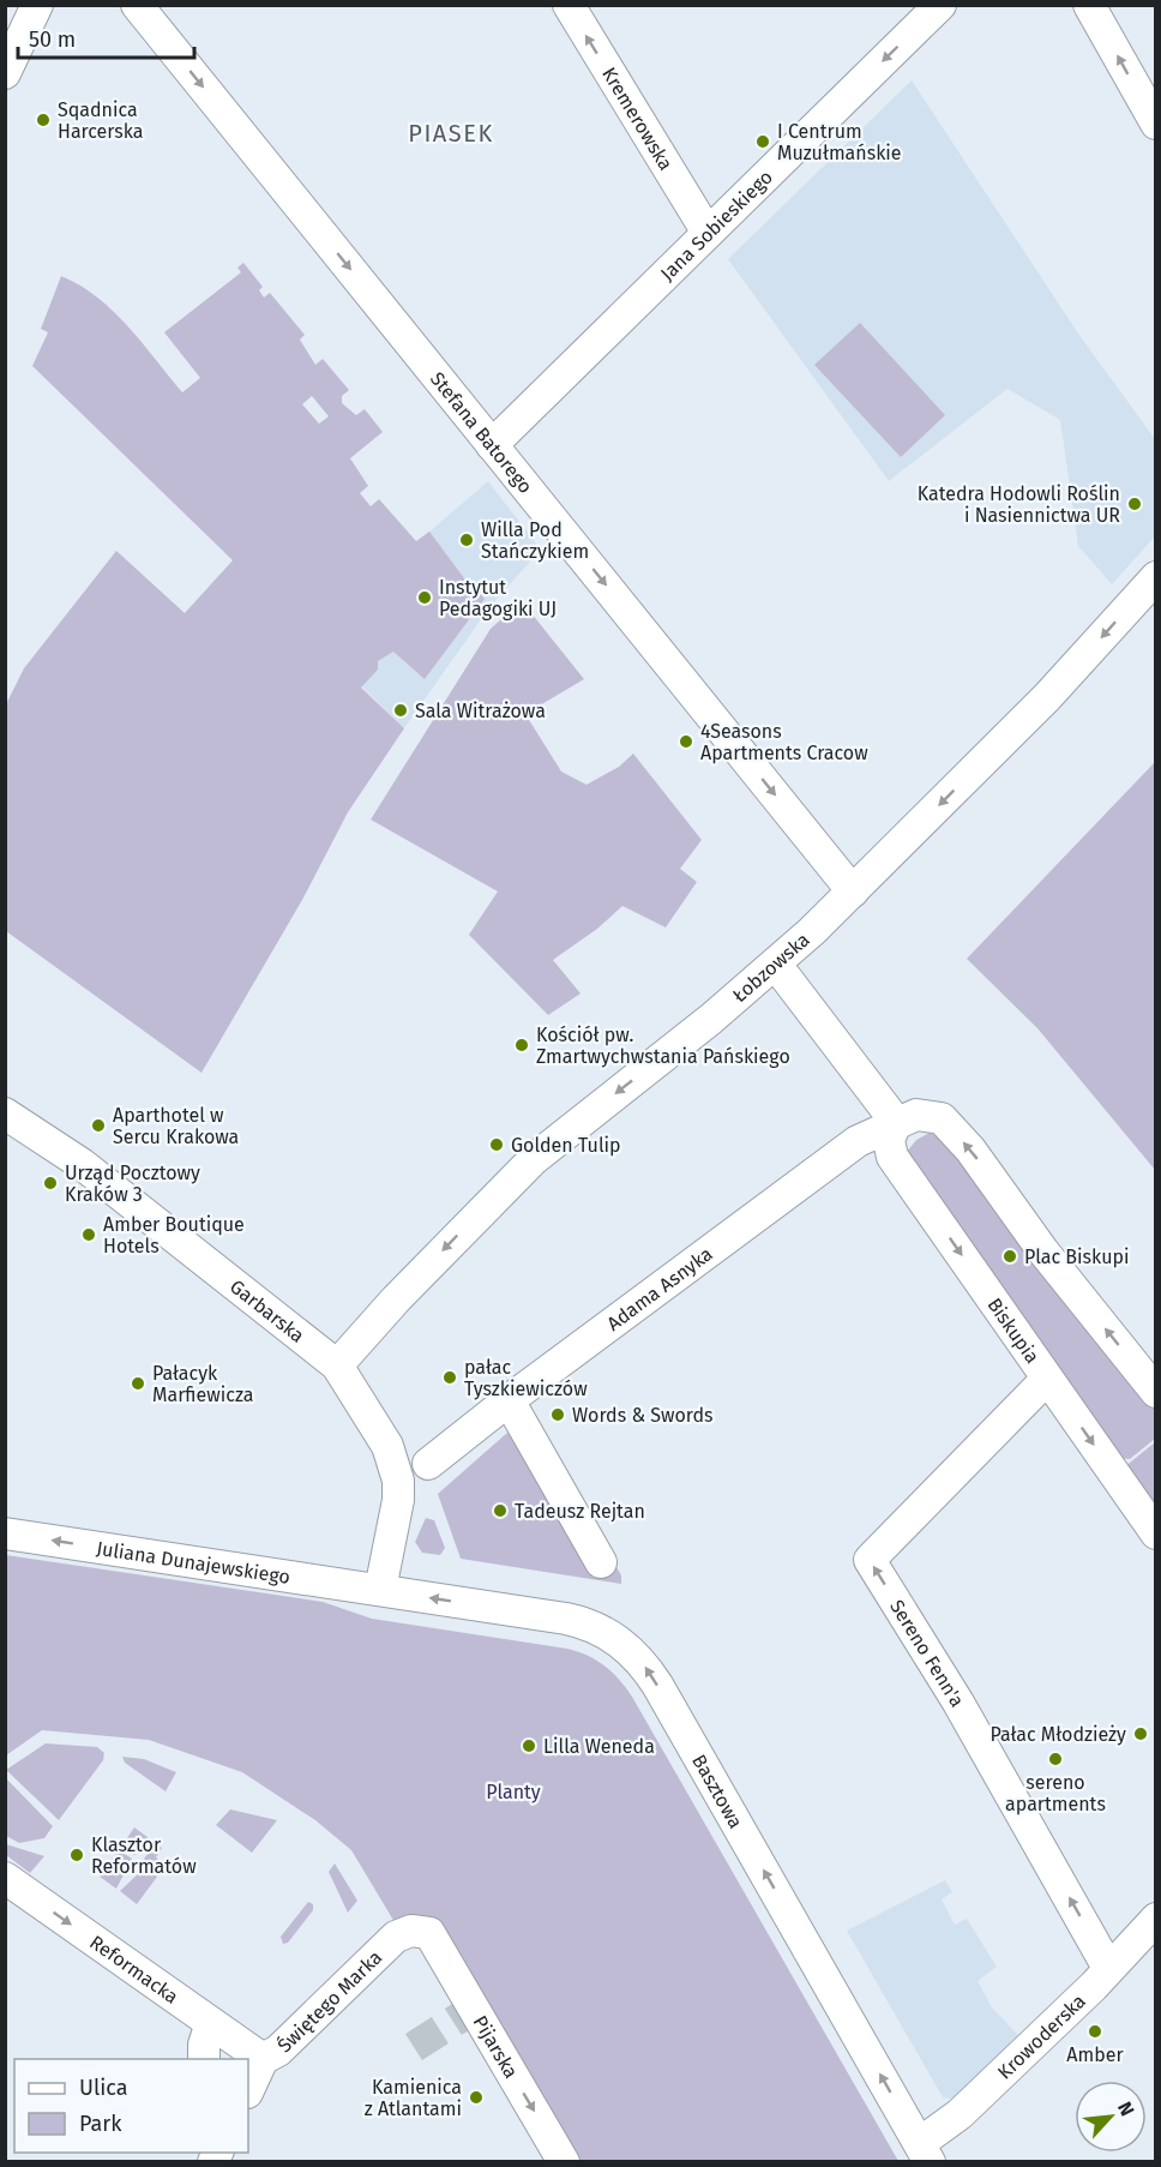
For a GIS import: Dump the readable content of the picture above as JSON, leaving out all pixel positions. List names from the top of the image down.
{
  "streets": {
    "street": [
      "Kremerowska",
      "Jana Sobieskiego",
      "Stefana Batorego",
      "Łobzowska",
      "Adama Asnyka",
      "Garbarska",
      "Biskupia",
      "Juliana Dunajewskiego",
      "Sereno Fenn'a",
      "Basztowa",
      "Reformacka",
      "Świętego Marka",
      "Krowoderska",
      "Pijarska"
    ]
  },
  "crossings": [
    ["Kremerowska", "Jana Sobieskiego"],
    ["Jana Sobieskiego", "Stefana Batorego"],
    ["Stefana Batorego", "Łobzowska"],
    ["Łobzowska", "Garbarska"],
    ["Adama Asnyka", "Biskupia"],
    ["Garbarska", "Juliana Dunajewskiego"],
    ["Garbarska", "Basztowa"],
    ["Biskupia", "Sereno Fenn'a"],
    ["Juliana Dunajewskiego", "Basztowa"],
    ["Sereno Fenn'a", "Krowoderska"],
    ["Basztowa", "Krowoderska"],
    ["Reformacka", "Świętego Marka"],
    ["Świętego Marka", "Pijarska"]
  ],
  "one_way": [
    "Kremerowska",
    "Jana Sobieskiego",
    "Stefana Batorego",
    "Łobzowska",
    "Juliana Dunajewskiego",
    "Sereno Fenn'a",
    "Basztowa",
    "Reformacka",
    "Pijarska"
  ],
  "districts": ["PIASEK"],
  "parks": ["Planty"],
  "places": [
    "Sqadnica Harcerska",
    "I Centrum Muzułmańskie",
    "Katedra Hodowli Roślin i Nasiennictwa UR",
    "Willa Pod Stańczykiem",
    "Instytut Pedagogiki UJ",
    "Sala Witrażowa",
    "4Seasons Apartments Cracow",
    "Kościół pw. Zmartwychwstania Pańskiego",
    "Aparthotel w Sercu Krakowa",
    "Golden Tulip",
    "Urząd Pocztowy Kraków 3",
    "Amber Boutique Hotels",
    "Plac Biskupi",
    "pałac Tyszkiewiczów",
    "Pałacyk Marfiewicza",
    "Words & Swords",
    "Tadeusz Rejtan",
    "Pałac Młodzieży",
    "Lilla Weneda",
    "sereno apartments",
    "Klasztor Reformatów",
    "Amber",
    "Kamienica z Atlantami"
  ],
  "legend": ["Ulica", "Park"],
  "scale_bar": "50 m",
  "north": "top right"
}
